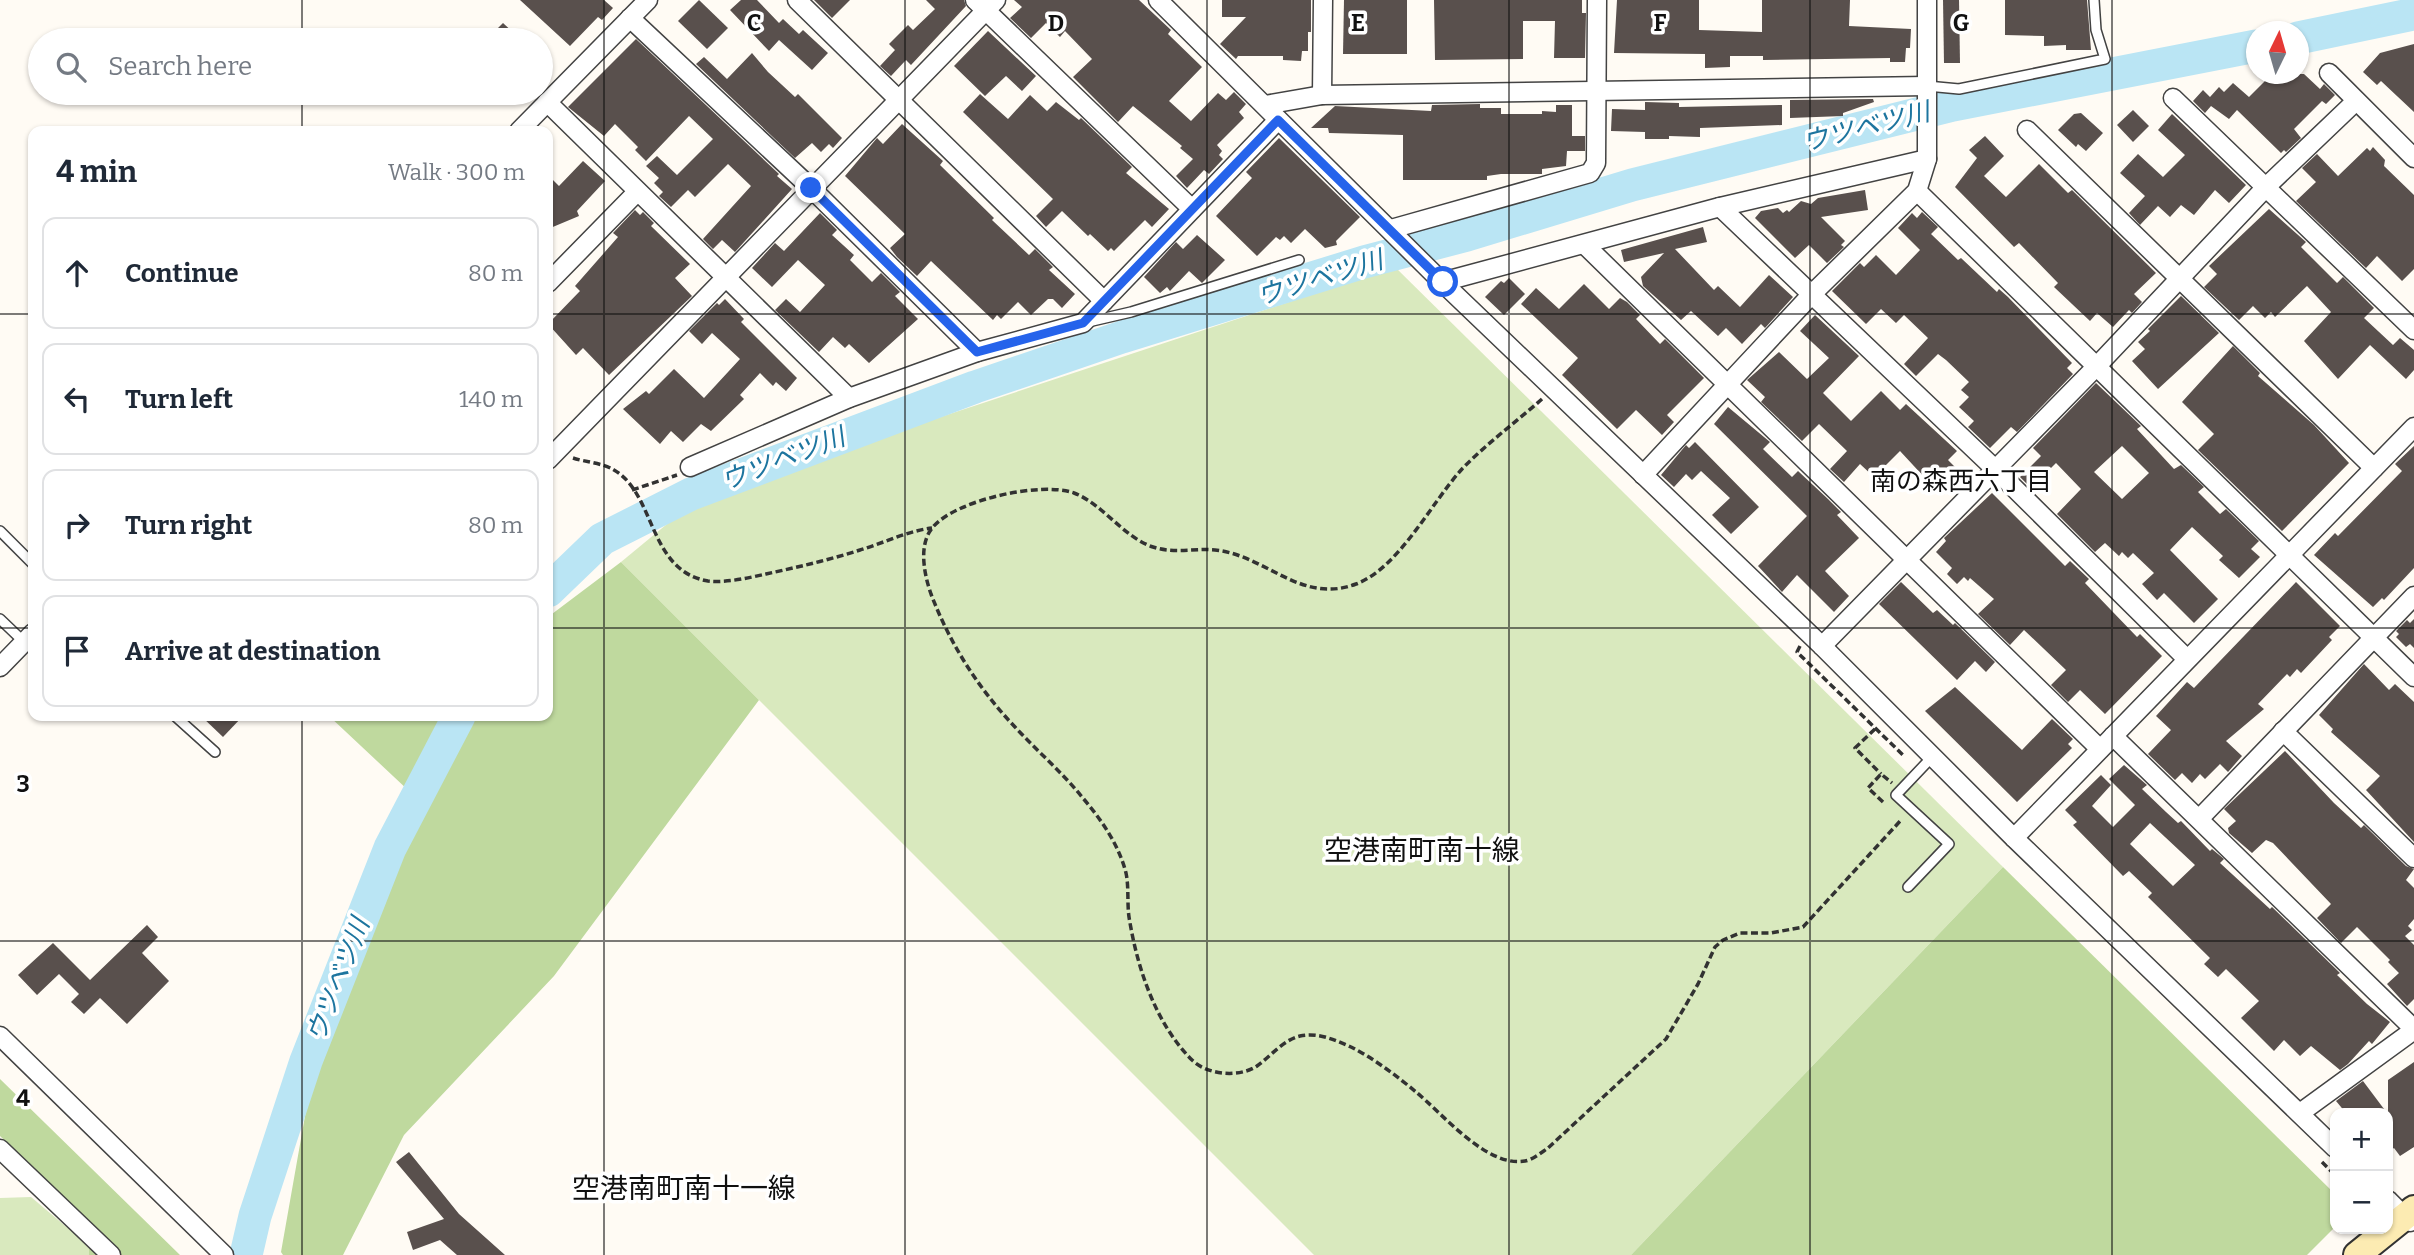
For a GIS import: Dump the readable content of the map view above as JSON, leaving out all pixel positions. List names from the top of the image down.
{
  "districts": ["南の森西六丁目", "空港南町南十線", "空港南町南十一線"],
  "water": ["ウツベツ川"],
  "north": "top",
  "page": {
    "search": "Search here",
    "heading": ["4 min", "Walk · 300 m"],
    "list": [
      ["Continue", "80 m"],
      ["Turn left", "140 m"],
      ["Turn right", "80 m"],
      "Arrive at destination"
    ],
    "map_buttons": ["+", "−"]
  },
  "grid": {
    "columns": [
      "C",
      "D",
      "E",
      "F",
      "G"
    ],
    "rows": ["3", "4"]
  }
}
